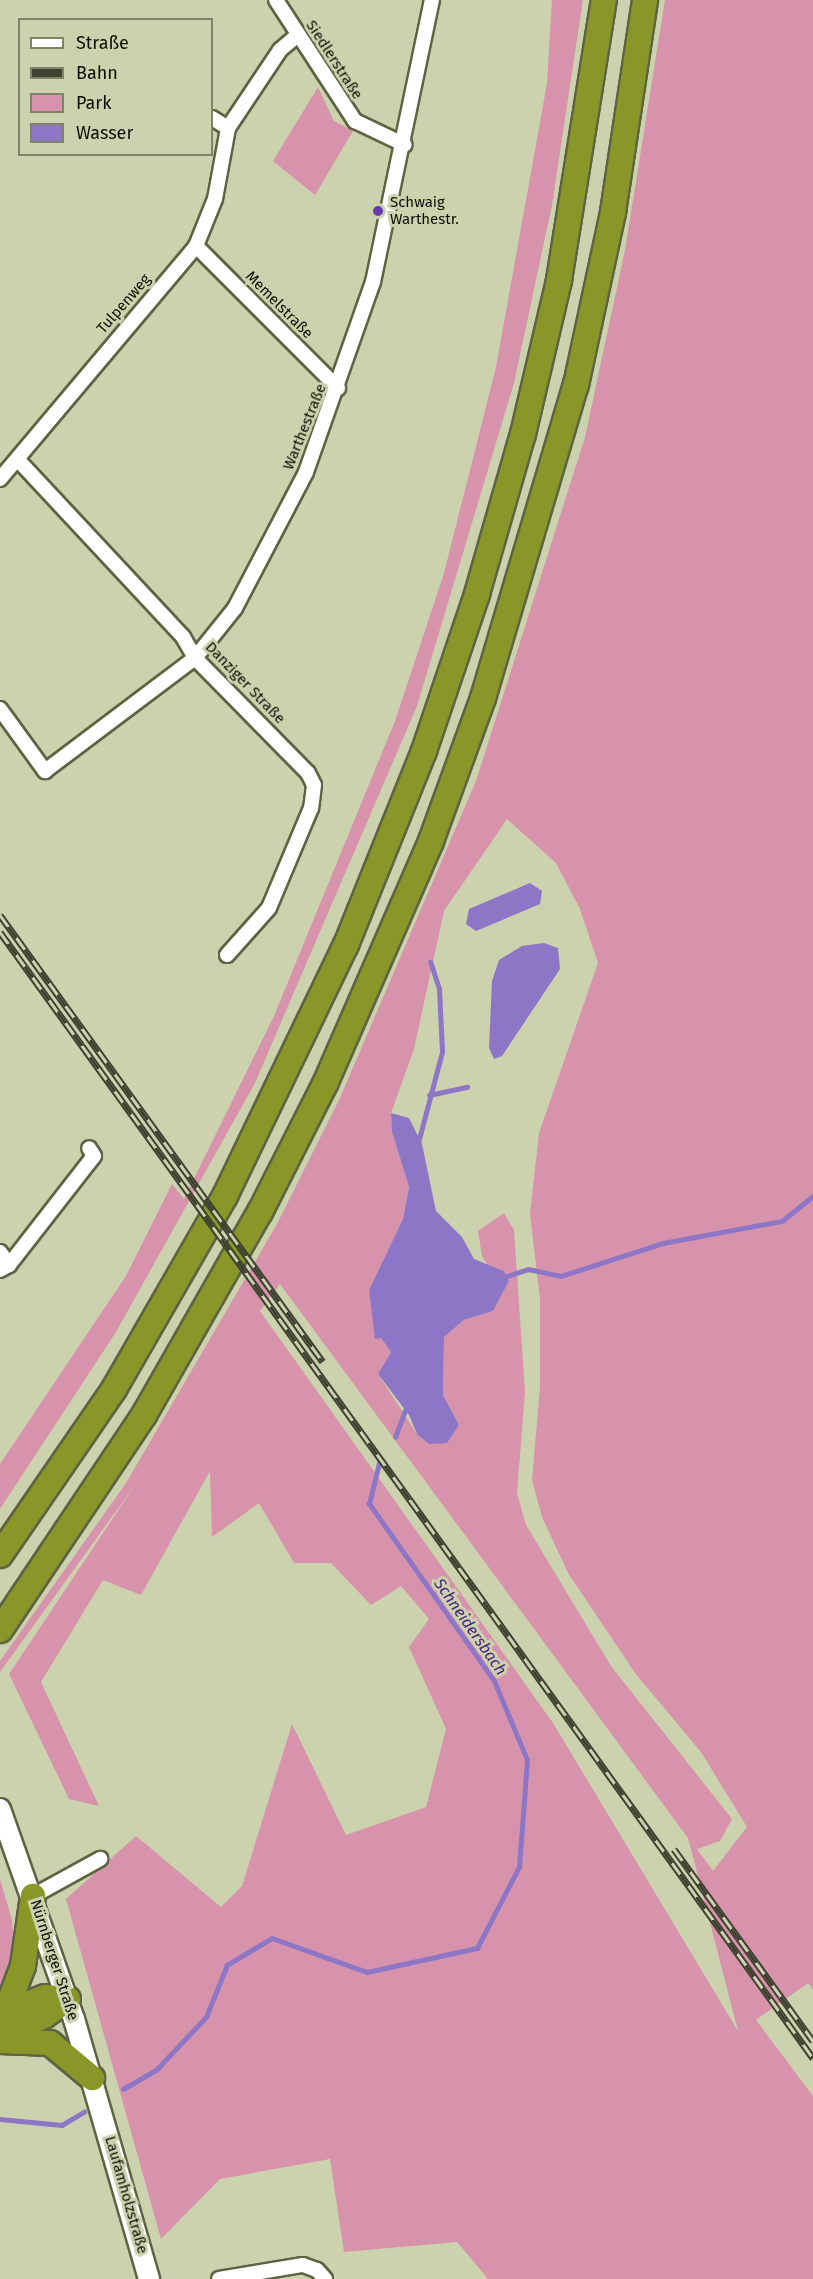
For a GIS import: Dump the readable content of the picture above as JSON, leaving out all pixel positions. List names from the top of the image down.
{
  "streets": {
    "main road": ["Nürnberger Straße", "Laufamholzstraße"],
    "street": [
      "Siedlerstraße",
      "Tulpenweg",
      "Memelstraße",
      "Warthestraße",
      "Danziger Straße"
    ]
  },
  "crossings": [
    ["Siedlerstraße", "Tulpenweg"],
    ["Siedlerstraße", "Warthestraße"],
    ["Tulpenweg", "Memelstraße"],
    ["Tulpenweg", "Danziger Straße"],
    ["Memelstraße", "Warthestraße"],
    ["Warthestraße", "Danziger Straße"],
    ["Nürnberger Straße", "Laufamholzstraße"]
  ],
  "water": ["Schneidersbach"],
  "places": ["Schwaig Warthestr."],
  "legend": [
    "Straße",
    "Bahn",
    "Park",
    "Wasser"
  ]
}
